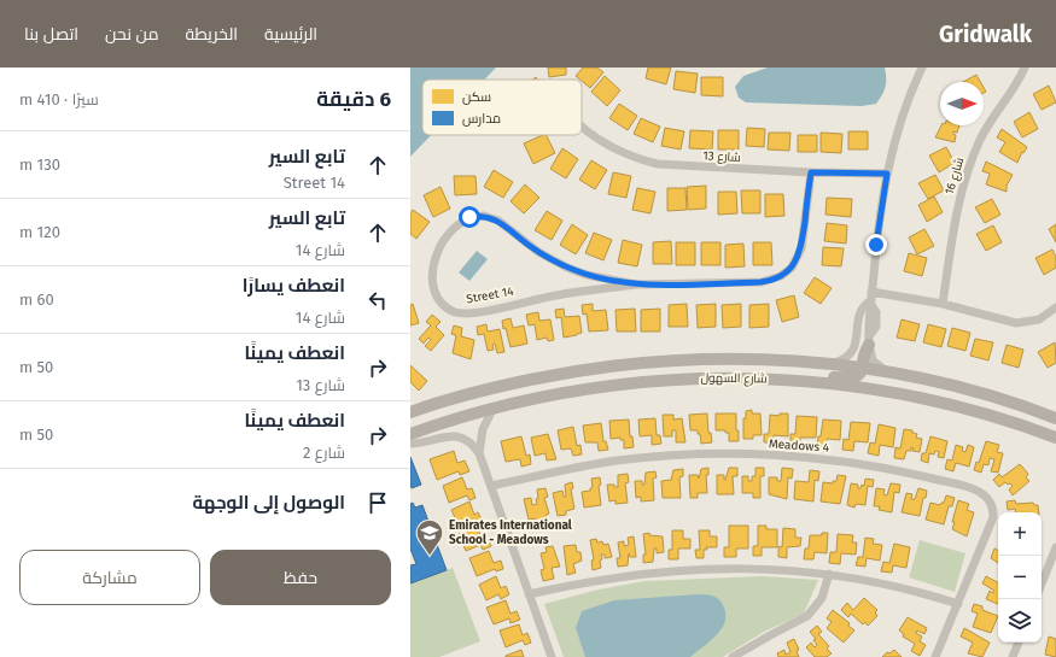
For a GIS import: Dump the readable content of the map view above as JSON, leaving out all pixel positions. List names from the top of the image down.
{
  "streets": {
    "main road": ["شارع السهول"],
    "street": [
      "شارع 13",
      "شارع 16",
      "Street 14",
      "Meadows 4"
    ]
  },
  "places": {
    "school or university": ["Emirates International School - Meadows"]
  },
  "legend": ["سكن", "مدارس"],
  "north": "right",
  "page": {
    "header": "Gridwalk",
    "nav": [
      "الرئيسية",
      "الخريطة",
      "من نحن",
      "اتصل بنا"
    ],
    "heading": ["6 دقيقة", "سيرًا · 410 m"],
    "list": [
      ["تابع السير", "Street 14", "130 m"],
      ["تابع السير", "شارع 14", "120 m"],
      ["انعطف يسارًا", "شارع 14", "60 m"],
      ["انعطف يمينًا", "شارع 13", "50 m"],
      ["انعطف يمينًا", "شارع 2", "50 m"],
      "الوصول إلى الوجهة"
    ],
    "map_buttons": ["+", "−"],
    "buttons": ["حفظ", "مشاركة"]
  }
}
